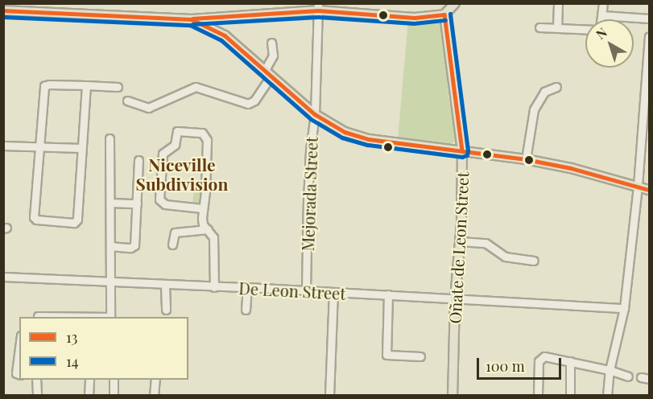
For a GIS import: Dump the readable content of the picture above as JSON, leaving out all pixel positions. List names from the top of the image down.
{
  "streets": {
    "main road": ["Oñate de Leon Street"],
    "street": ["Mejorada Street", "De Leon Street"]
  },
  "crossings": [
    ["Mejorada Street", "De Leon Street"],
    ["Oñate de Leon Street", "De Leon Street"]
  ],
  "districts": ["Niceville Subdivision"],
  "lines": ["transit line 13", "transit line 14"],
  "legend": ["13", "14"],
  "scale_bar": "100 m",
  "north": "top left"
}
